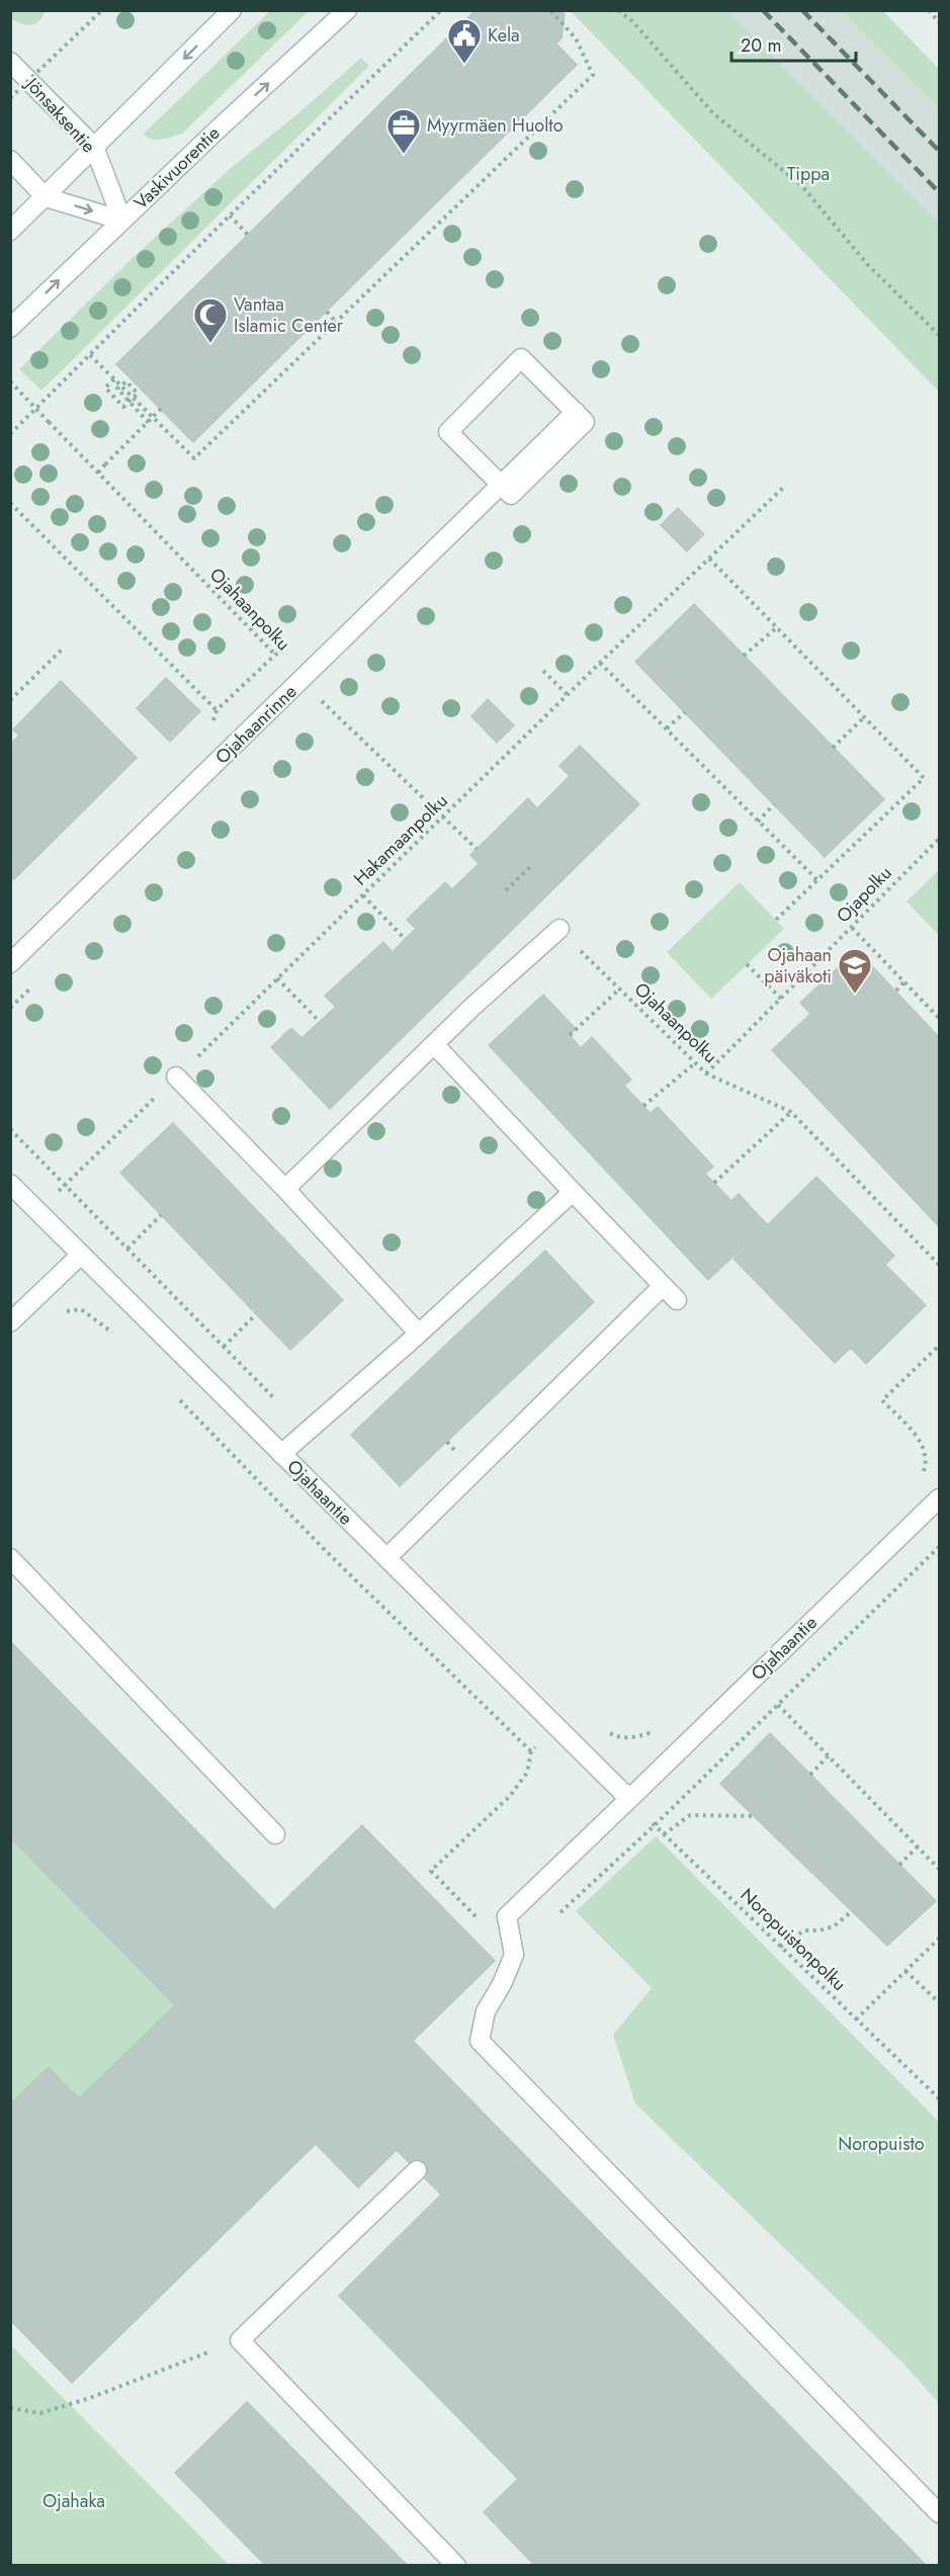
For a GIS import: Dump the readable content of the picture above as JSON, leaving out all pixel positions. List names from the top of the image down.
{
  "streets": {
    "street": [
      "Jönsaksentie",
      "Vaskivuorentie",
      "Ojahaanrinne",
      "Ojahaantie"
    ],
    "path": [
      "Ojahaanpolku",
      "Hakamaanpolku",
      "Ojapolku",
      "Noropuistonpolku"
    ]
  },
  "crossings": [
    ["Jönsaksentie", "Vaskivuorentie"],
    ["Ojahaanpolku", "Ojahaanrinne"],
    ["Ojahaanpolku", "Hakamaanpolku"],
    ["Ojahaanpolku", "Ojapolku"],
    ["Hakamaanpolku", "Ojahaantie"],
    ["Ojahaantie", "Noropuistonpolku"]
  ],
  "parks": ["Tippa", "Noropuisto", "Ojahaka"],
  "places": {
    "public building": ["Kela"],
    "office": ["Myyrmäen Huolto"],
    "mosque": ["Vantaa Islamic Center"],
    "school or university": ["Ojahaan päiväkoti"]
  },
  "scale_bar": "20 m"
}
